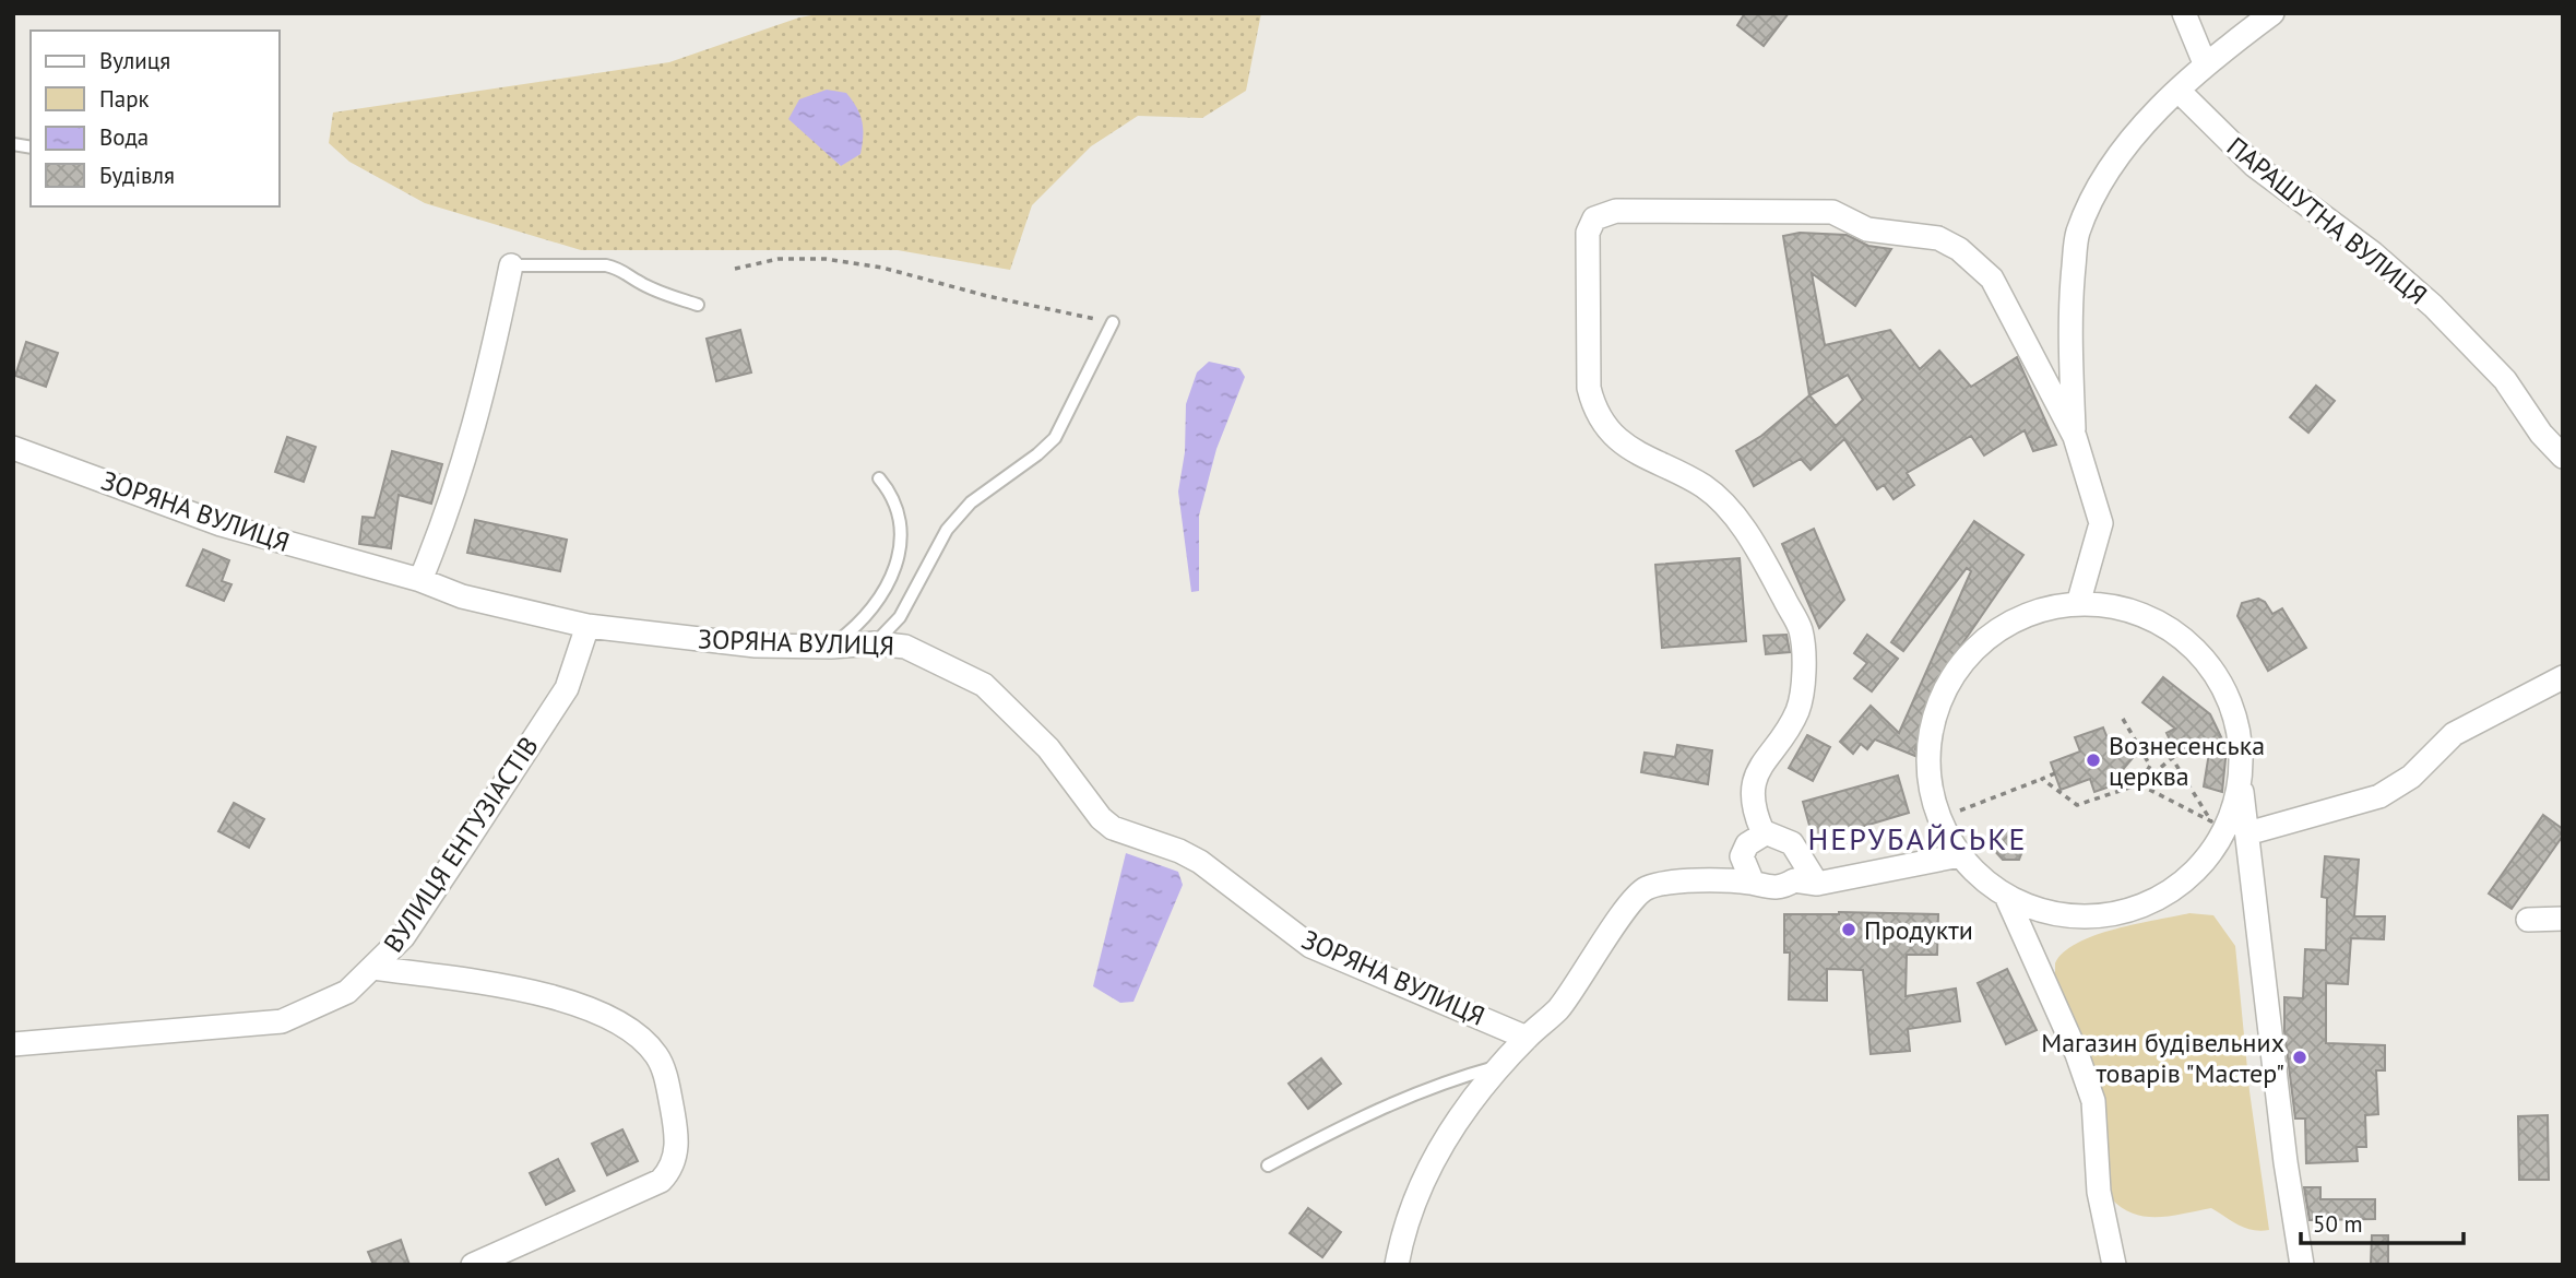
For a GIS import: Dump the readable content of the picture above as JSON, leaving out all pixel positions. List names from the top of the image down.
{
  "streets": {
    "street": ["ПАРАШУТНА ВУЛИЦЯ", "ЗОРЯНА ВУЛИЦЯ", "ВУЛИЦЯ ЕНТУЗІАСТІВ"]
  },
  "crossings": [
    ["ЗОРЯНА ВУЛИЦЯ", "ВУЛИЦЯ ЕНТУЗІАСТІВ"]
  ],
  "districts": ["НЕРУБАЙСЬКЕ"],
  "places": ["Вознесенська церква", "Продукти", "Магазин будівельних товарів \"Мастер\""],
  "legend": [
    "Вулиця",
    "Парк",
    "Вода",
    "Будівля"
  ],
  "scale_bar": "50 m"
}
